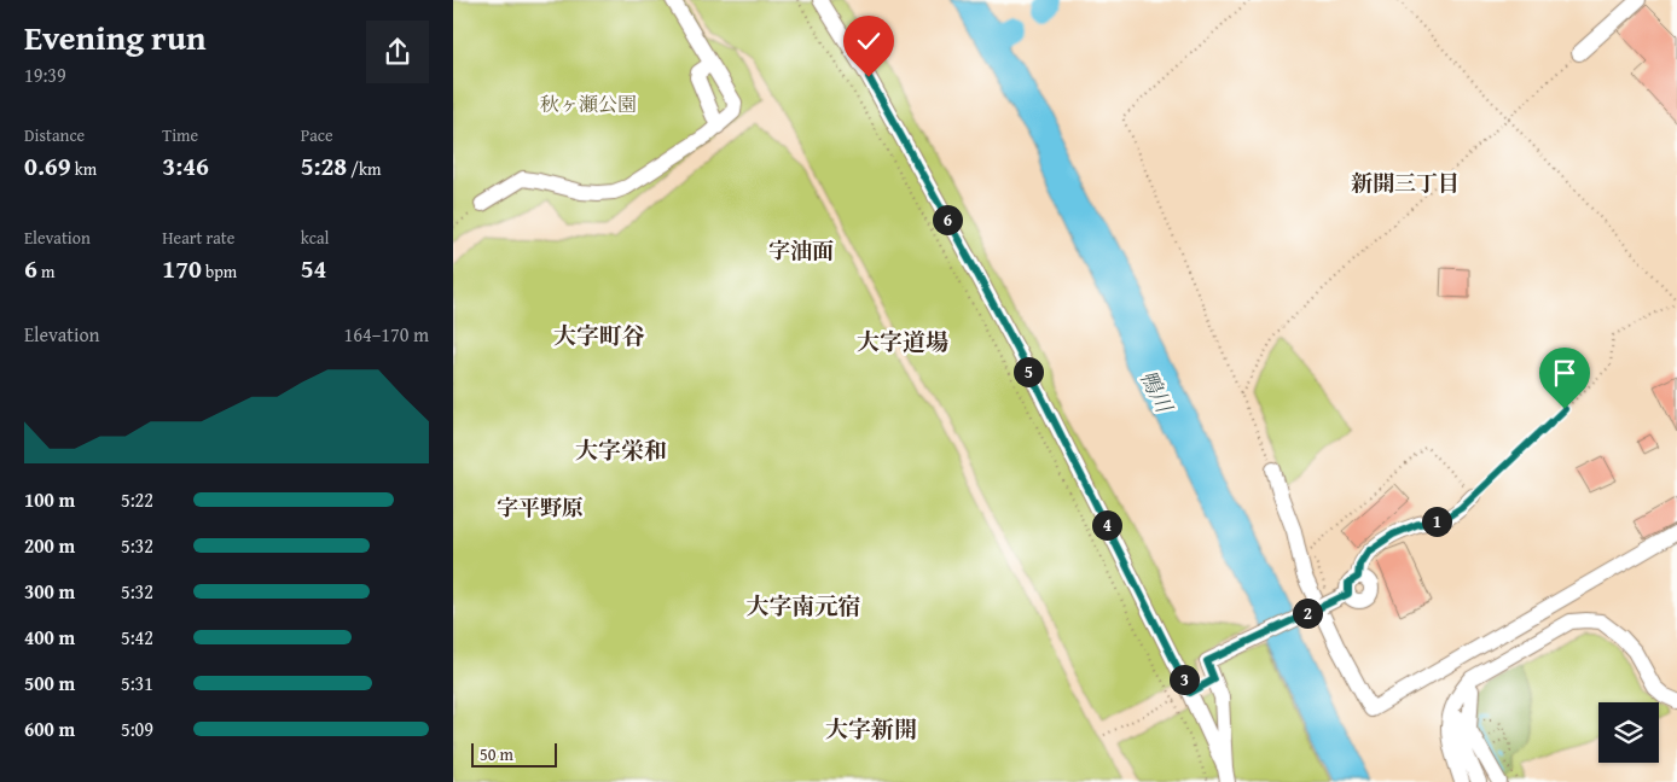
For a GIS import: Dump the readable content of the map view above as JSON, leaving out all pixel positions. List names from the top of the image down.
{
  "districts": [
    "新開三丁目",
    "字油面",
    "大字町谷",
    "大字道場",
    "大字栄和",
    "字平野原",
    "大字南元宿",
    "大字新開"
  ],
  "water": ["鴨川"],
  "parks": ["秋ヶ瀬公園"],
  "scale_bar": "50 m",
  "page": {
    "heading": ["Evening run", "19:39"],
    "stats": [
      ["Distance", "0.69 km"],
      ["Time", "3:46"],
      ["Pace", "5:28 /km"],
      ["Elevation", "6 m"],
      ["Heart rate", "170 bpm"],
      ["kcal", "54"]
    ],
    "pins": [
      "6",
      "5",
      "1",
      "4",
      "2",
      "3"
    ],
    "chart": ["Elevation", "164–170 m"],
    "list": [
      {
        "name": "100 m",
        "note": "5:22"
      },
      {
        "name": "200 m",
        "note": "5:32"
      },
      {
        "name": "300 m",
        "note": "5:32"
      },
      {
        "name": "400 m",
        "note": "5:42"
      },
      {
        "name": "500 m",
        "note": "5:31"
      },
      {
        "name": "600 m",
        "note": "5:09"
      }
    ],
    "scale": "50 m"
  }
}
